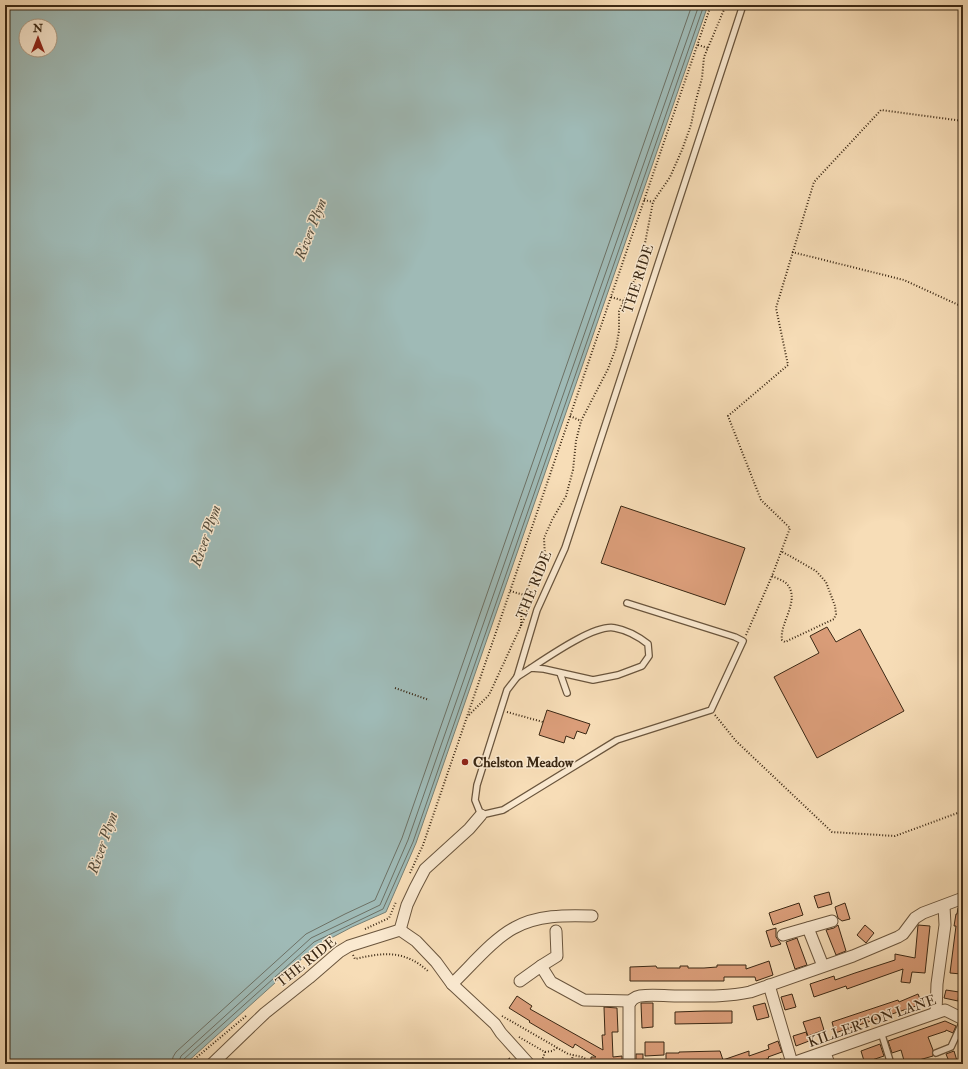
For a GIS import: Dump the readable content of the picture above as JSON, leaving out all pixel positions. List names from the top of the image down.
{
  "streets": {
    "street": ["THE RIDE", "KILLERTON LANE"]
  },
  "water": ["River Plym"],
  "places": ["Chelston Meadow"],
  "north": "top"
}
